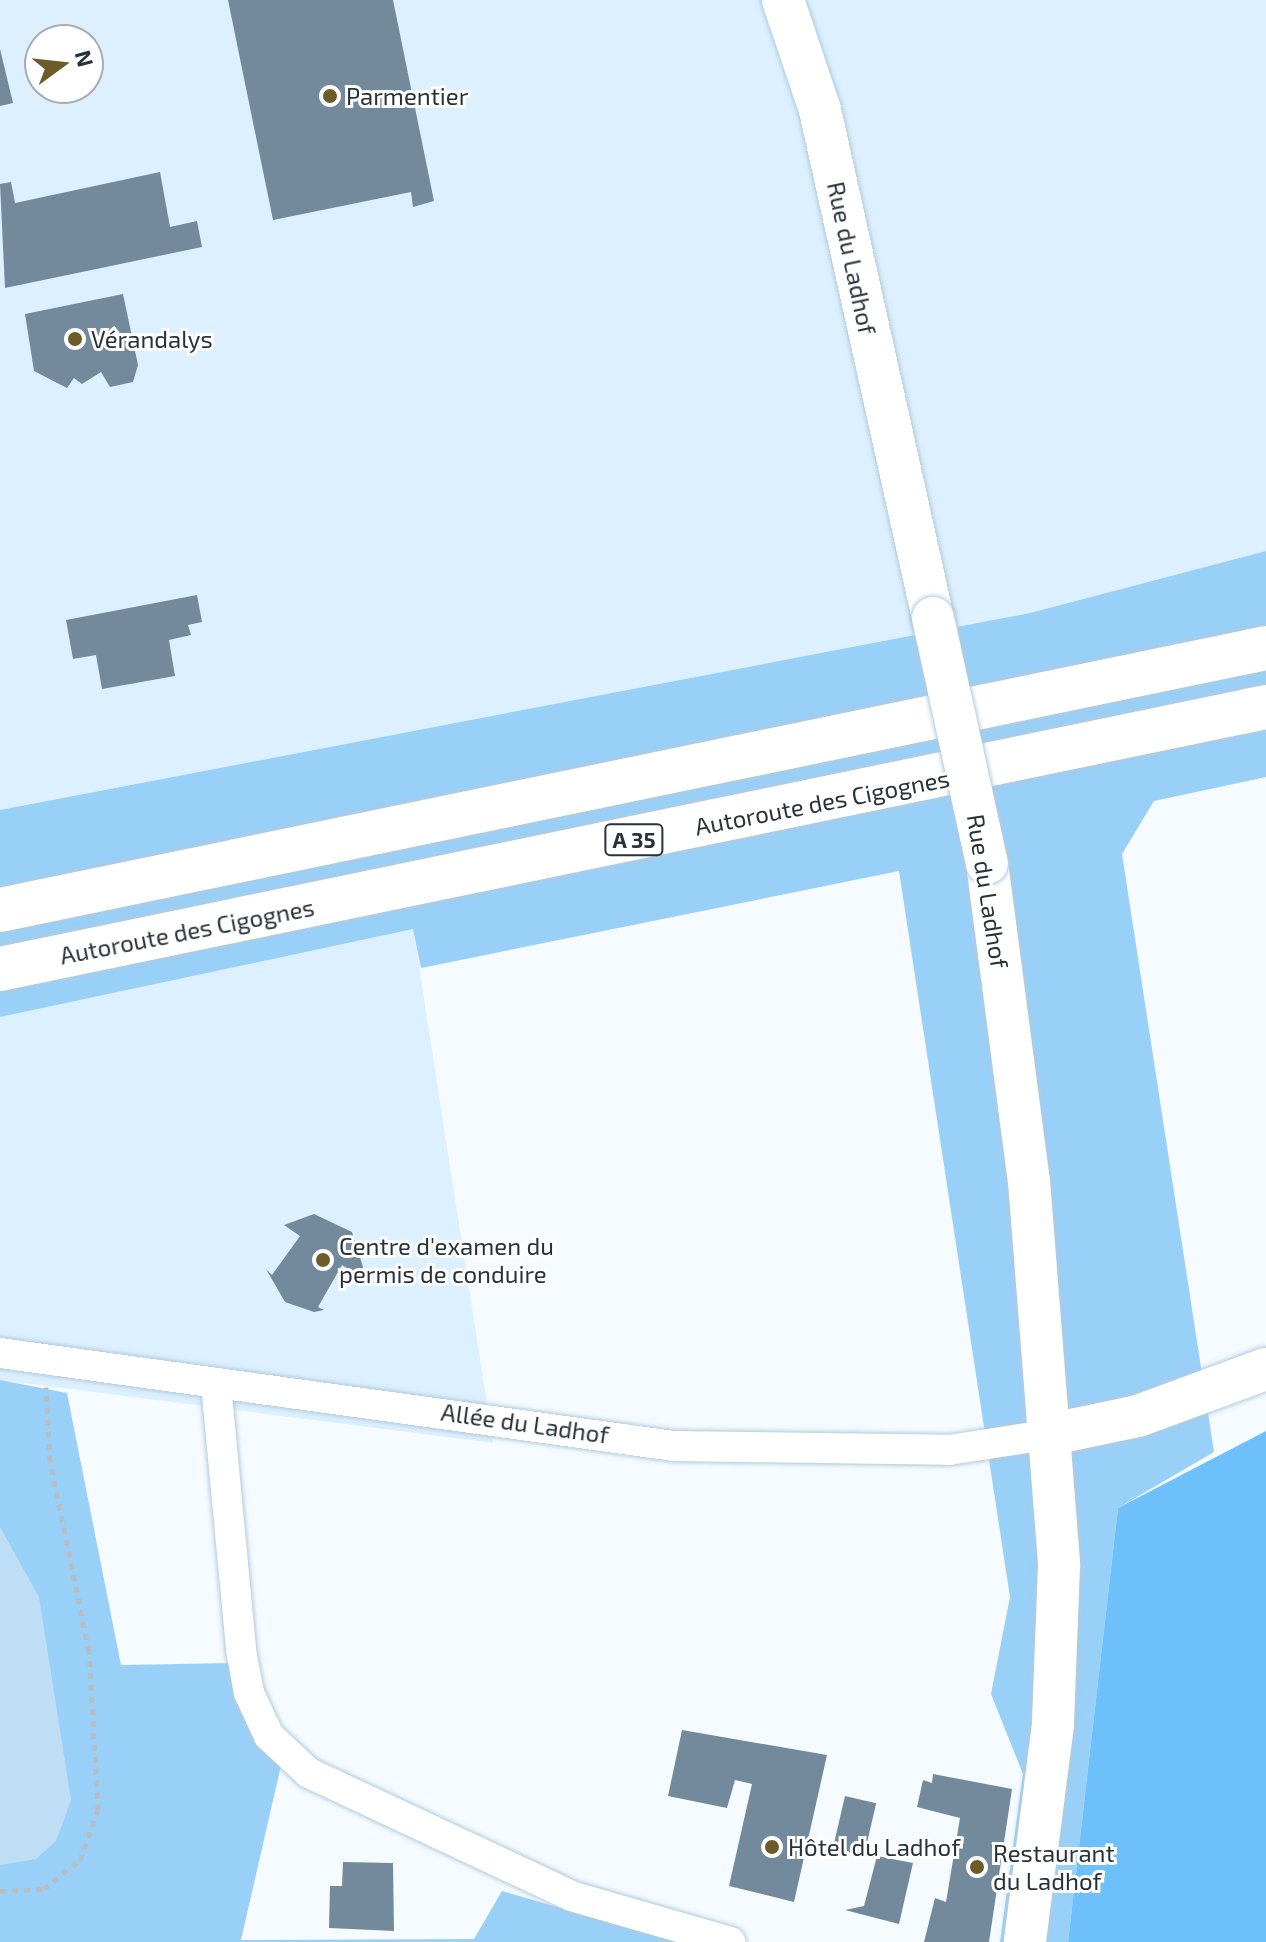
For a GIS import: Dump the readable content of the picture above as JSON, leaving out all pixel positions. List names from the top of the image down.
{
  "streets": {
    "highway": ["Autoroute des Cigognes", "A 35"],
    "main road": ["Rue du Ladhof"],
    "street": ["Allée du Ladhof"]
  },
  "crossings": [
    ["Rue du Ladhof", "Allée du Ladhof"]
  ],
  "places": [
    "Parmentier",
    "Vérandalys",
    "Centre d'examen du permis de conduire",
    "Hôtel du Ladhof",
    "Restaurant du Ladhof"
  ],
  "north": "right"
}
